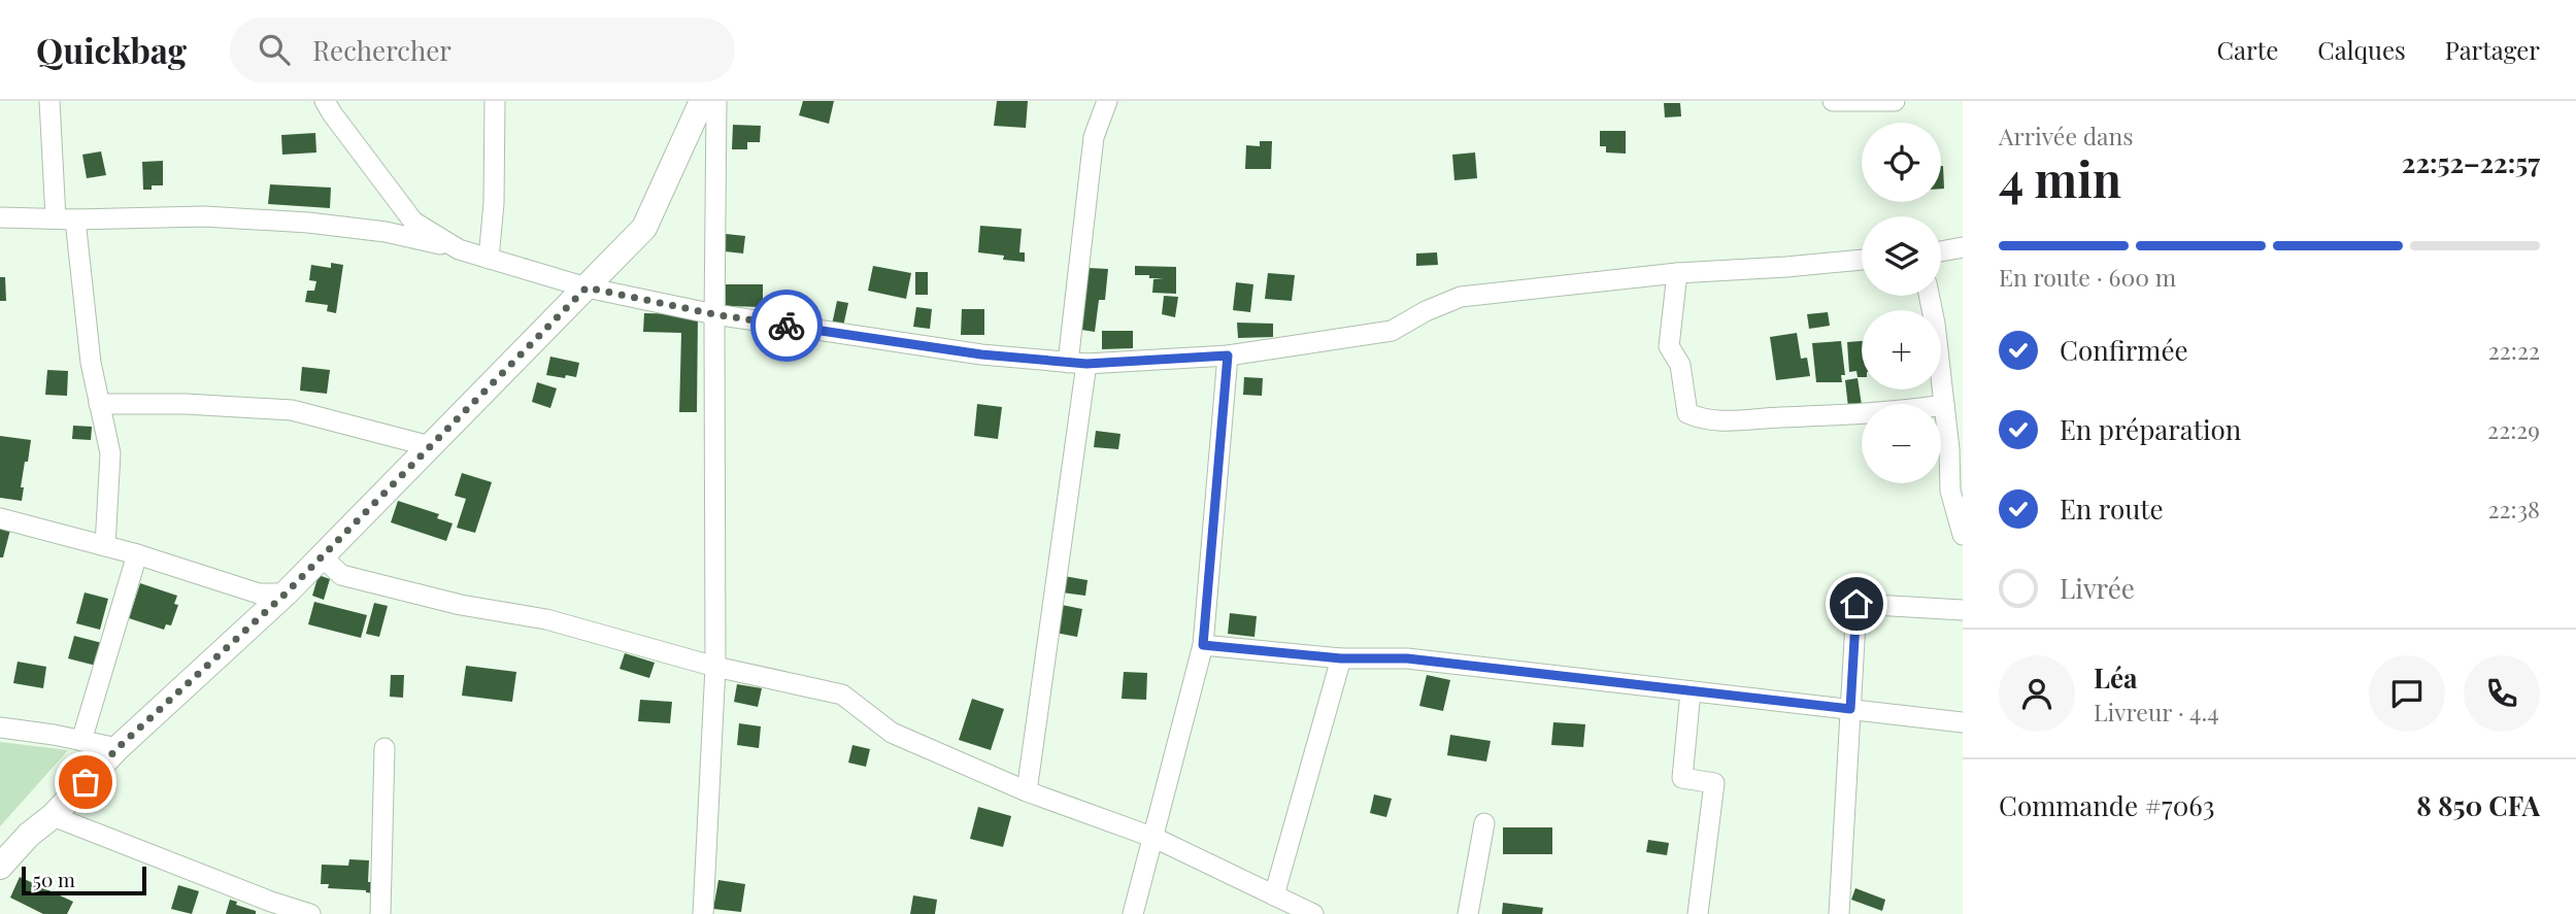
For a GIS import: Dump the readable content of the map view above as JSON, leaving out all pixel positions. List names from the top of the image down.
{
  "scale_bar": "50 m",
  "page": {
    "header": "Quickbag",
    "search": "Rechercher",
    "nav": ["Carte", "Calques", "Partager"],
    "heading": ["4 min", "Arrivée dans", "22:52–22:57"],
    "panel": [
      "Léa",
      "Livreur · 4.4",
      "Commande #7063",
      "8 850 CFA"
    ],
    "map_buttons": ["+", "−"],
    "bar": "En route · 600 m",
    "list": [
      ["Confirmée", "22:22"],
      ["En préparation", "22:29"],
      ["En route", "22:38"],
      "Livrée"
    ],
    "scale": "50 m"
  }
}
